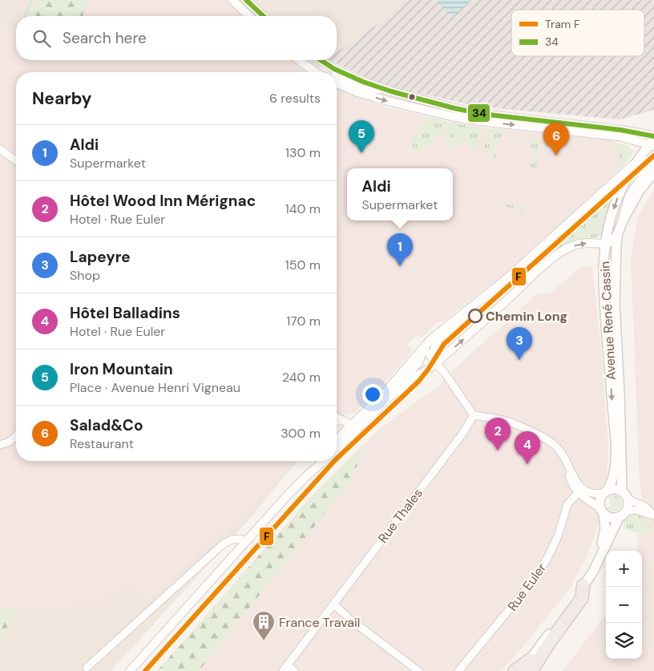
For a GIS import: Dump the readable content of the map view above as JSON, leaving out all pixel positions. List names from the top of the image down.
{
  "streets": {
    "main road": ["Avenue René Cassin"],
    "street": ["Rue Thales", "Rue Euler"]
  },
  "places": {
    "other": ["Chemin Long"],
    "building": ["France Travail"]
  },
  "lines": ["transit line 34", "tram line F"],
  "legend": ["Tram F", "34"],
  "page": {
    "search": "Search here",
    "heading": ["Nearby", "6 results"],
    "pins": [
      "5",
      "6",
      "1",
      "3",
      "2",
      "4"
    ],
    "list": [
      {
        "mark": "1",
        "name": "Aldi",
        "note": "Supermarket",
        "value": "130 m"
      },
      {
        "mark": "2",
        "name": "Hôtel Wood Inn Mérignac",
        "note": "Hotel · Rue Euler",
        "value": "140 m"
      },
      {
        "mark": "3",
        "name": "Lapeyre",
        "note": "Shop",
        "value": "150 m"
      },
      {
        "mark": "4",
        "name": "Hôtel Balladins",
        "note": "Hotel · Rue Euler",
        "value": "170 m"
      },
      {
        "mark": "5",
        "name": "Iron Mountain",
        "note": "Place · Avenue Henri Vigneau",
        "value": "240 m"
      },
      {
        "mark": "6",
        "name": "Salad&Co",
        "note": "Restaurant",
        "value": "300 m"
      }
    ],
    "popup": ["Aldi", "Supermarket"],
    "map_buttons": ["+", "−"]
  }
}
